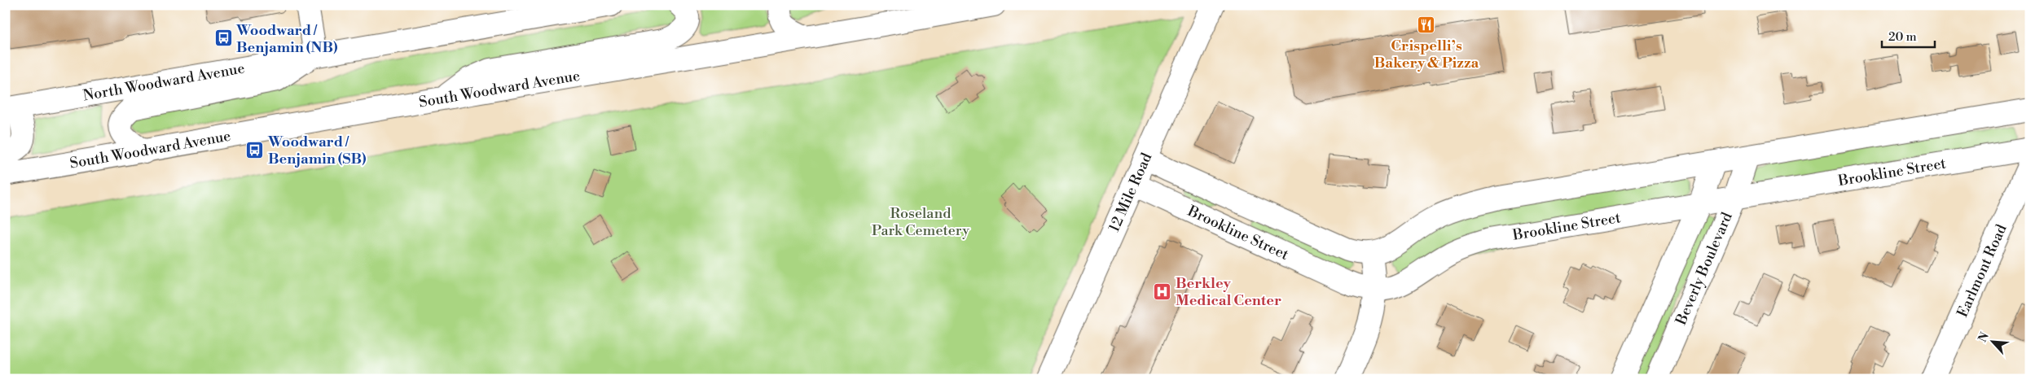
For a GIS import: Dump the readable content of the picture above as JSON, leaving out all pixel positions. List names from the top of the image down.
{
  "streets": {
    "street": [
      "North Woodward Avenue",
      "South Woodward Avenue",
      "Brookline Street",
      "12 Mile Road",
      "Beverly Boulevard",
      "Earlmont Road"
    ]
  },
  "crossings": [
    ["Brookline Street", "12 Mile Road"],
    ["Brookline Street", "Beverly Boulevard"]
  ],
  "parks": ["Roseland Park Cemetery"],
  "places": {
    "restaurant": ["Crispelli’s Bakery & Pizza"],
    "bus stop": ["Woodward / Benjamin (NB)", "Woodward / Benjamin (SB)"],
    "hospital": ["Berkley Medical Center"]
  },
  "scale_bar": "20 m",
  "north": "top left"
}
